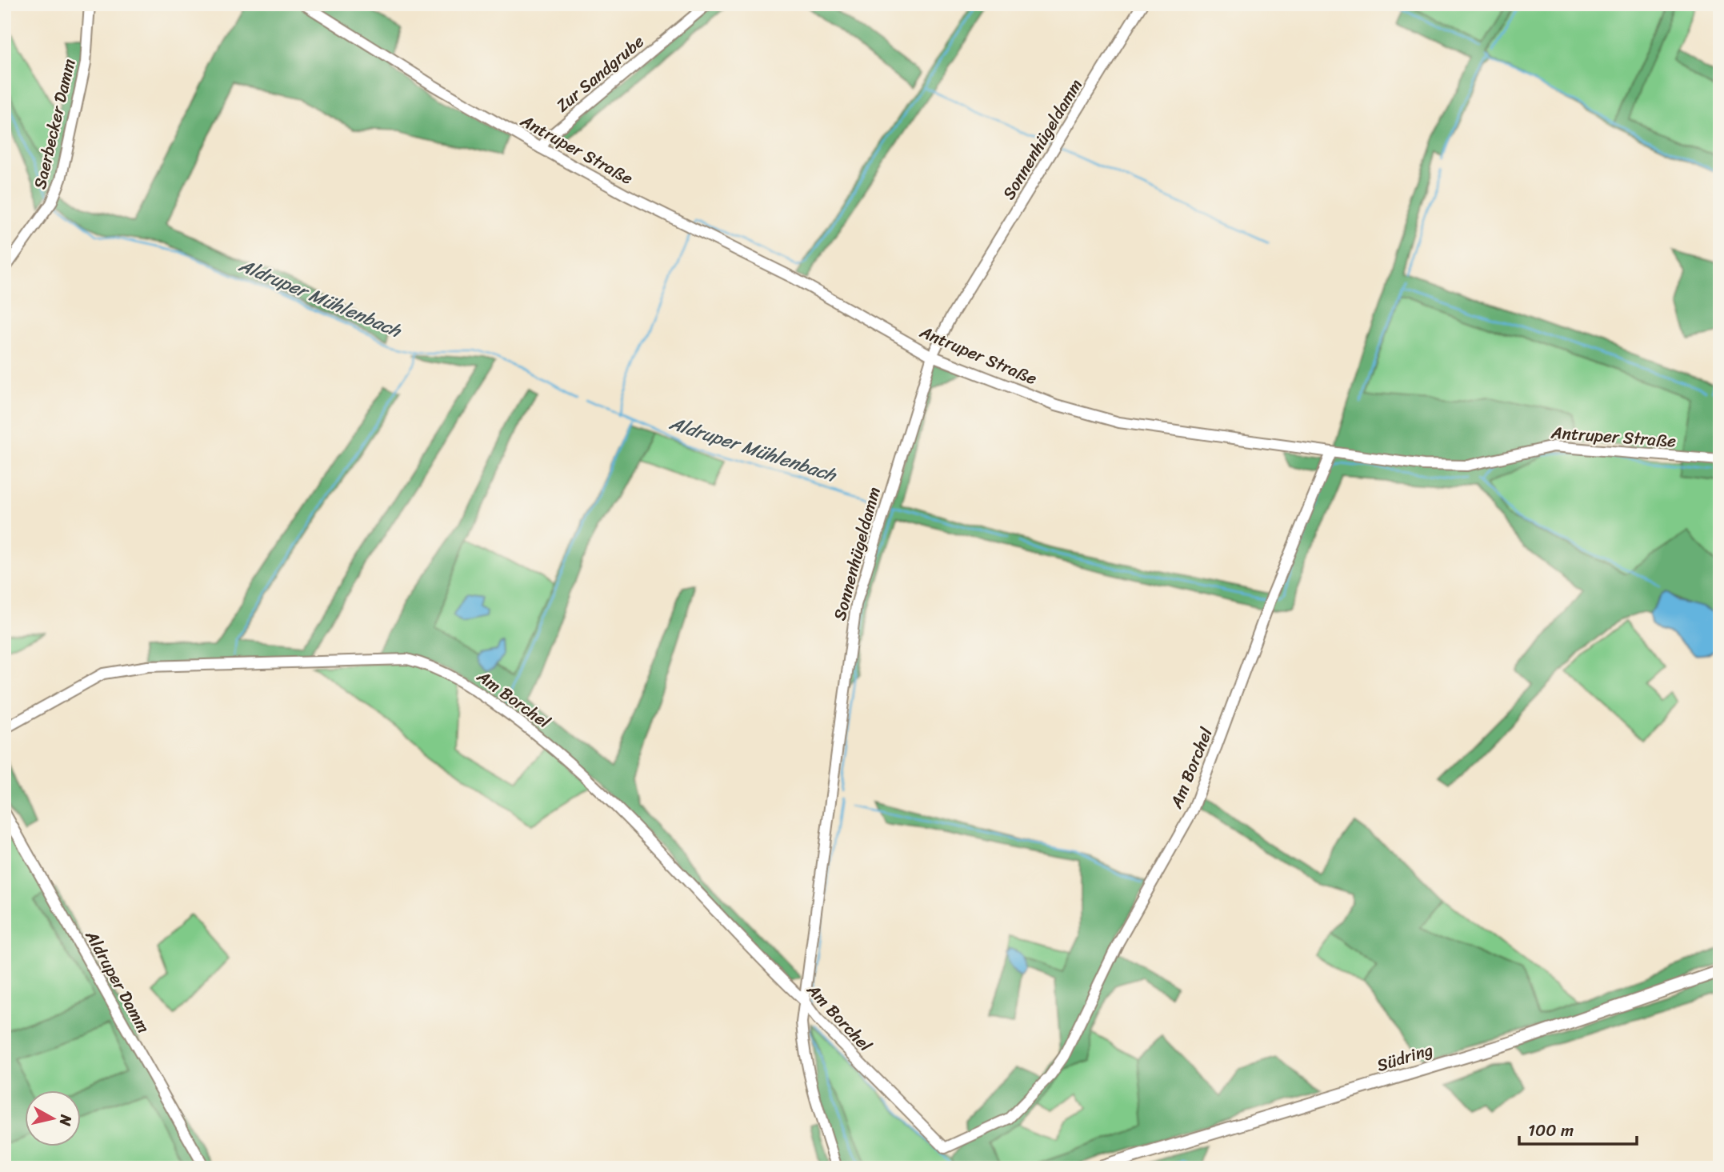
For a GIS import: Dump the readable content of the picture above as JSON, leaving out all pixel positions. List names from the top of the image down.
{
  "streets": {
    "main road": ["Südring"],
    "street": [
      "Zur Sandgrube",
      "Saerbecker Damm",
      "Sonnenhügeldamm",
      "Antruper Straße",
      "Am Borchel",
      "Aldruper Damm"
    ]
  },
  "crossings": [
    ["Zur Sandgrube", "Antruper Straße"],
    ["Sonnenhügeldamm", "Antruper Straße"],
    ["Sonnenhügeldamm", "Am Borchel"],
    ["Antruper Straße", "Am Borchel"]
  ],
  "water": ["Aldruper Mühlenbach"],
  "scale_bar": "100 m",
  "north": "right"
}
